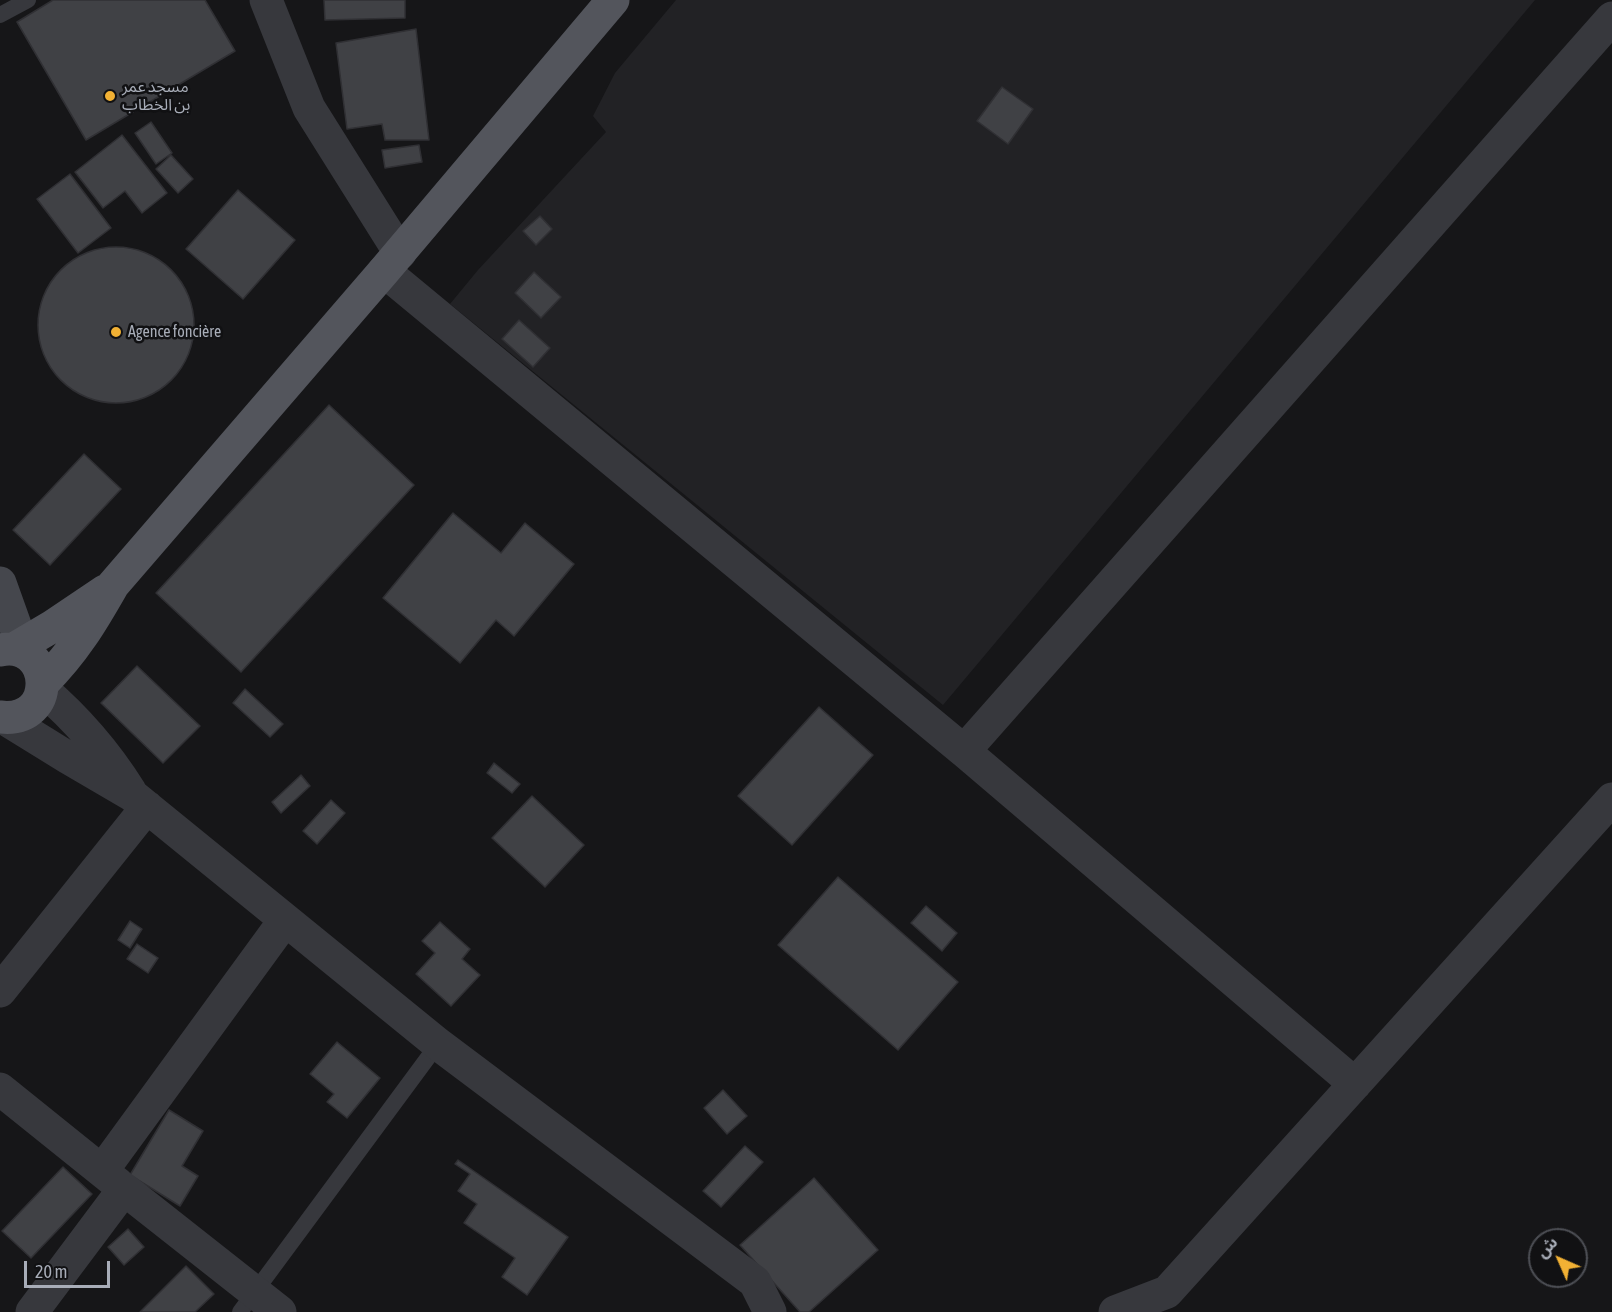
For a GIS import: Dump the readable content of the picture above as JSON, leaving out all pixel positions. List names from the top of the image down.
{
  "places": ["مسجد عمر بن الخطاب", "Agence foncière"],
  "scale_bar": "20 m",
  "north": "top left"
}
